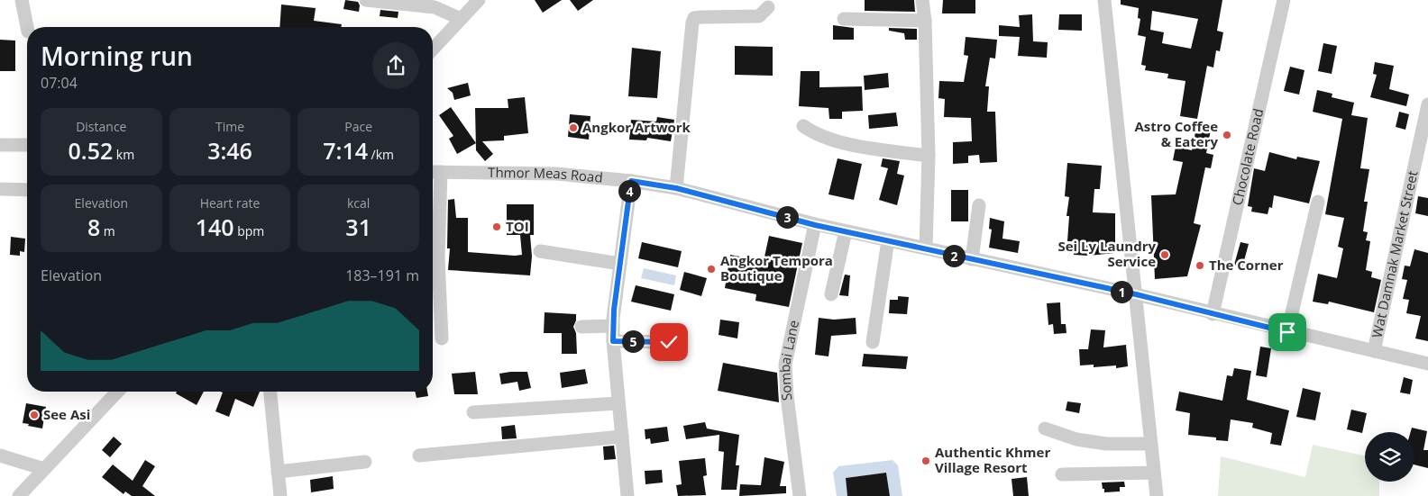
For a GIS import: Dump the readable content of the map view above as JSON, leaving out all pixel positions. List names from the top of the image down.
{
  "streets": {
    "street": [
      "Chocolate Road",
      "Thmor Meas Road",
      "Wat Damnak Market Street",
      "Sombai Lane"
    ]
  },
  "crossings": [
    ["Chocolate Road", "Thmor Meas Road"],
    ["Thmor Meas Road", "Wat Damnak Market Street"],
    ["Thmor Meas Road", "Sombai Lane"]
  ],
  "places": [
    "Angkor Artwork",
    "Astro Coffee & Eatery",
    "TOI",
    "Sei Ly Laundry Service",
    "The Corner",
    "Angkor Tempora Boutique",
    "See Asi",
    "Authentic Khmer Village Resort"
  ],
  "page": {
    "heading": ["Morning run", "07:04"],
    "stats": [
      ["Distance", "0.52 km"],
      ["Time", "3:46"],
      ["Pace", "7:14 /km"],
      ["Elevation", "8 m"],
      ["Heart rate", "140 bpm"],
      ["kcal", "31"]
    ],
    "pins": [
      "4",
      "3",
      "2",
      "1",
      "5"
    ],
    "chart": ["Elevation", "183–191 m"]
  }
}
